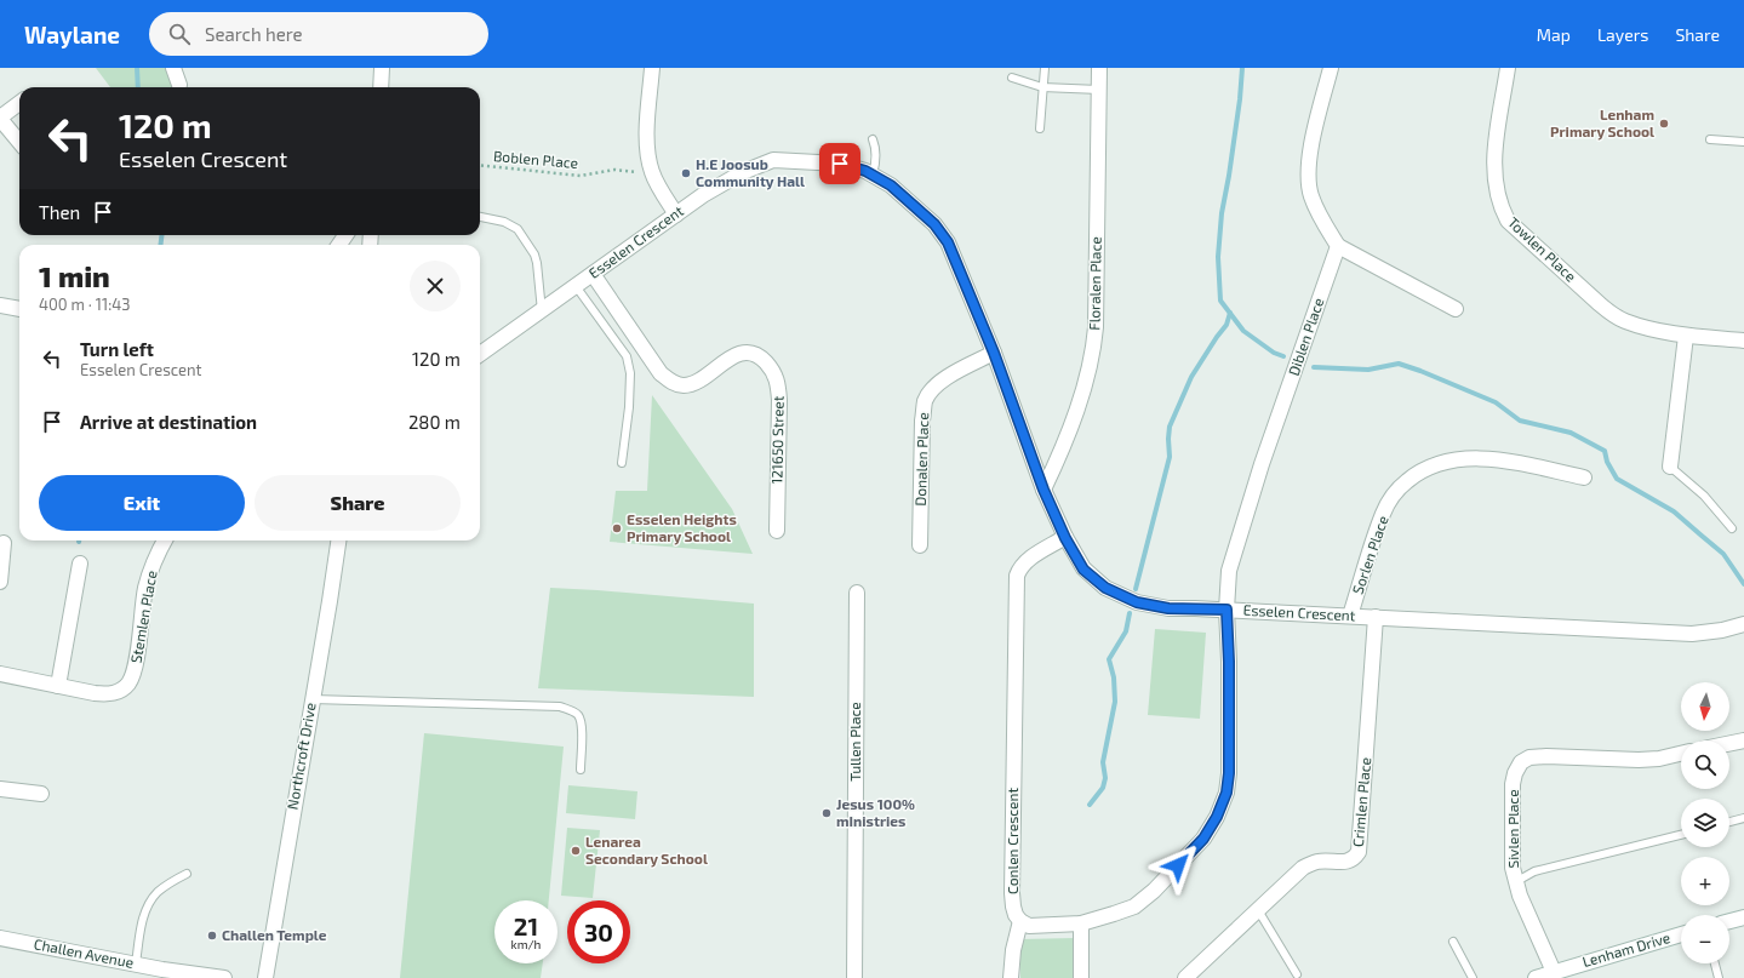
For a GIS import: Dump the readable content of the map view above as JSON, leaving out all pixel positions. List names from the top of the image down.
{
  "streets": {
    "street": [
      "Esselen Crescent",
      "Towlen Place",
      "Floralen Place",
      "Diblen Place",
      "121650 Street",
      "Donalen Place",
      "Sorlen Place",
      "Stemlen Place",
      "Tullen Place",
      "Northcroft Drive",
      "Crimlen Place",
      "Sivlen Place",
      "Conlen Crescent",
      "Lenham Drive",
      "Challen Avenue"
    ],
    "path": ["Boblen Place"]
  },
  "crossings": [
    ["Esselen Crescent", "Floralen Place"],
    ["Esselen Crescent", "Diblen Place"],
    ["Esselen Crescent", "121650 Street"],
    ["Esselen Crescent", "Donalen Place"],
    ["Esselen Crescent", "Sorlen Place"],
    ["Esselen Crescent", "Crimlen Place"],
    ["Esselen Crescent", "Conlen Crescent"],
    ["Sivlen Place", "Lenham Drive"]
  ],
  "places": [
    "Lenham Primary School",
    "H.E Joosub Community Hall",
    "Esselen Heights Primary School",
    "Jesus 100% mInistries",
    "Lenarea Secondary School",
    "Challen Temple"
  ],
  "north": "bottom",
  "page": {
    "header": "Waylane",
    "search": "Search here",
    "nav": ["Map", "Layers", "Share"],
    "turn": ["120 m", "Esselen Crescent"],
    "then": "Then",
    "heading": ["1 min", "400 m · 11:43"],
    "list": [
      {
        "name": "Turn left",
        "note": "Esselen Crescent",
        "value": "120 m"
      },
      {
        "name": "Arrive at destination",
        "value": "280 m"
      }
    ],
    "buttons": ["Exit", "Share"],
    "map_buttons": ["+", "−"],
    "speed": "21 km/h",
    "limit": "30"
  }
}
